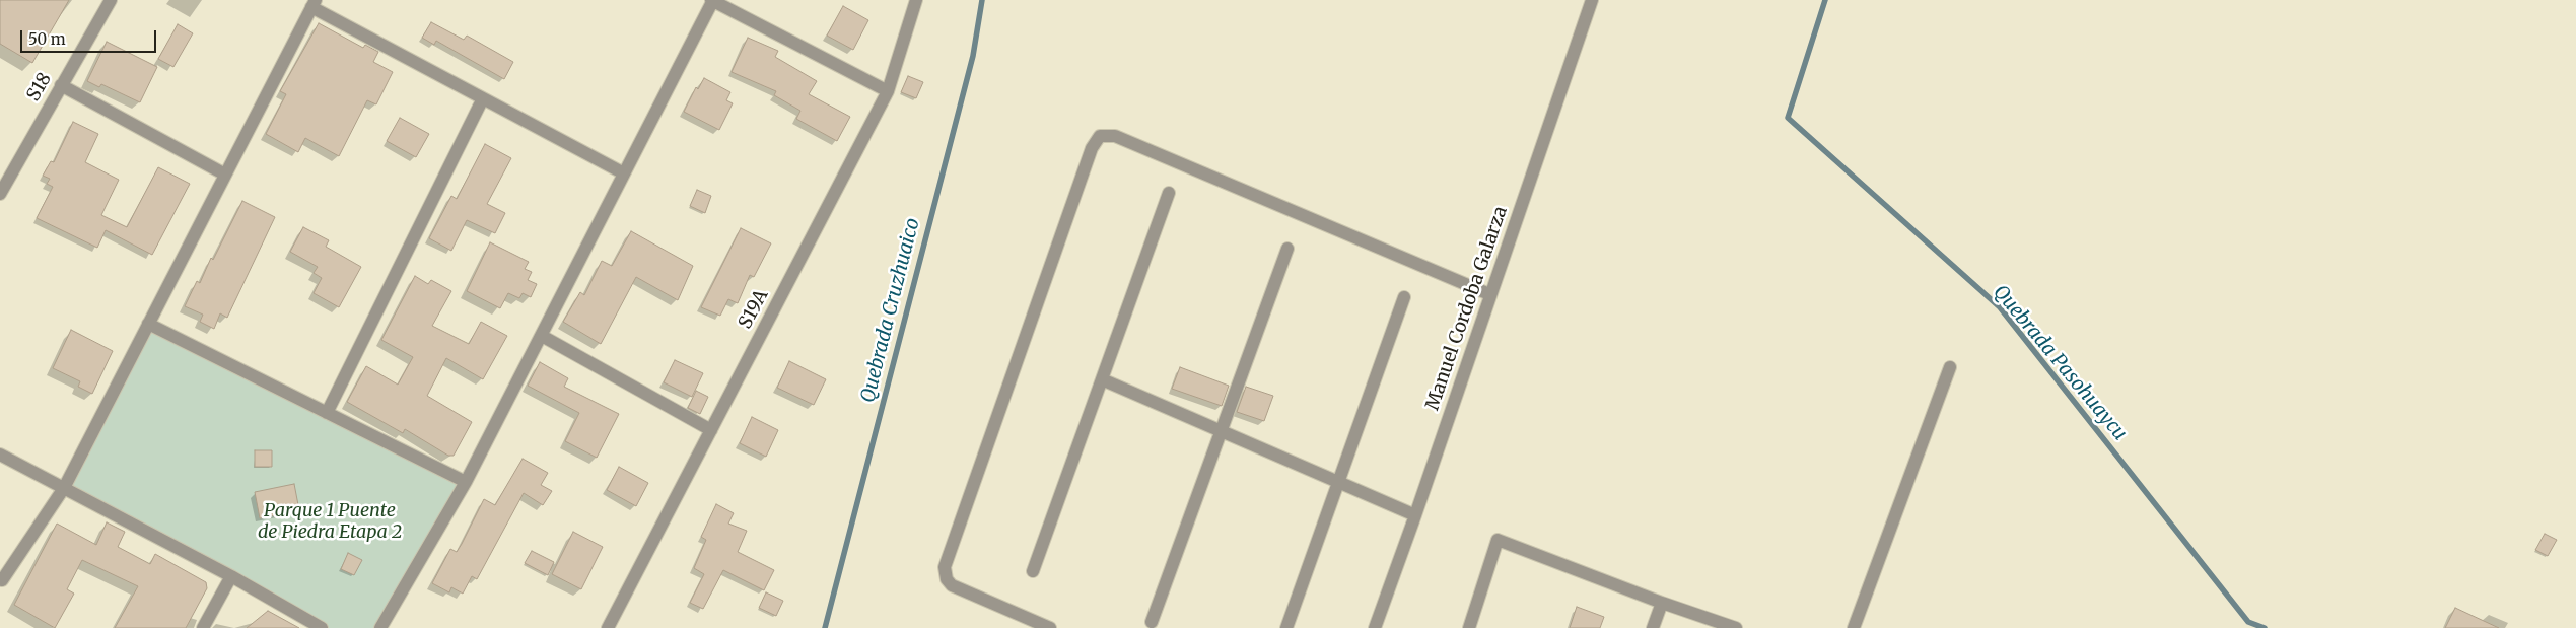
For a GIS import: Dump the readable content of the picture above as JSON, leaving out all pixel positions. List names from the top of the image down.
{
  "streets": {
    "street": ["S18", "Manuel Cordoba Galarza", "S19A"]
  },
  "water": ["Quebrada Cruzhuaico", "Quebrada Pasohuaycu"],
  "parks": ["Parque 1 Puente de Piedra Etapa 2"],
  "scale_bar": "50 m"
}
